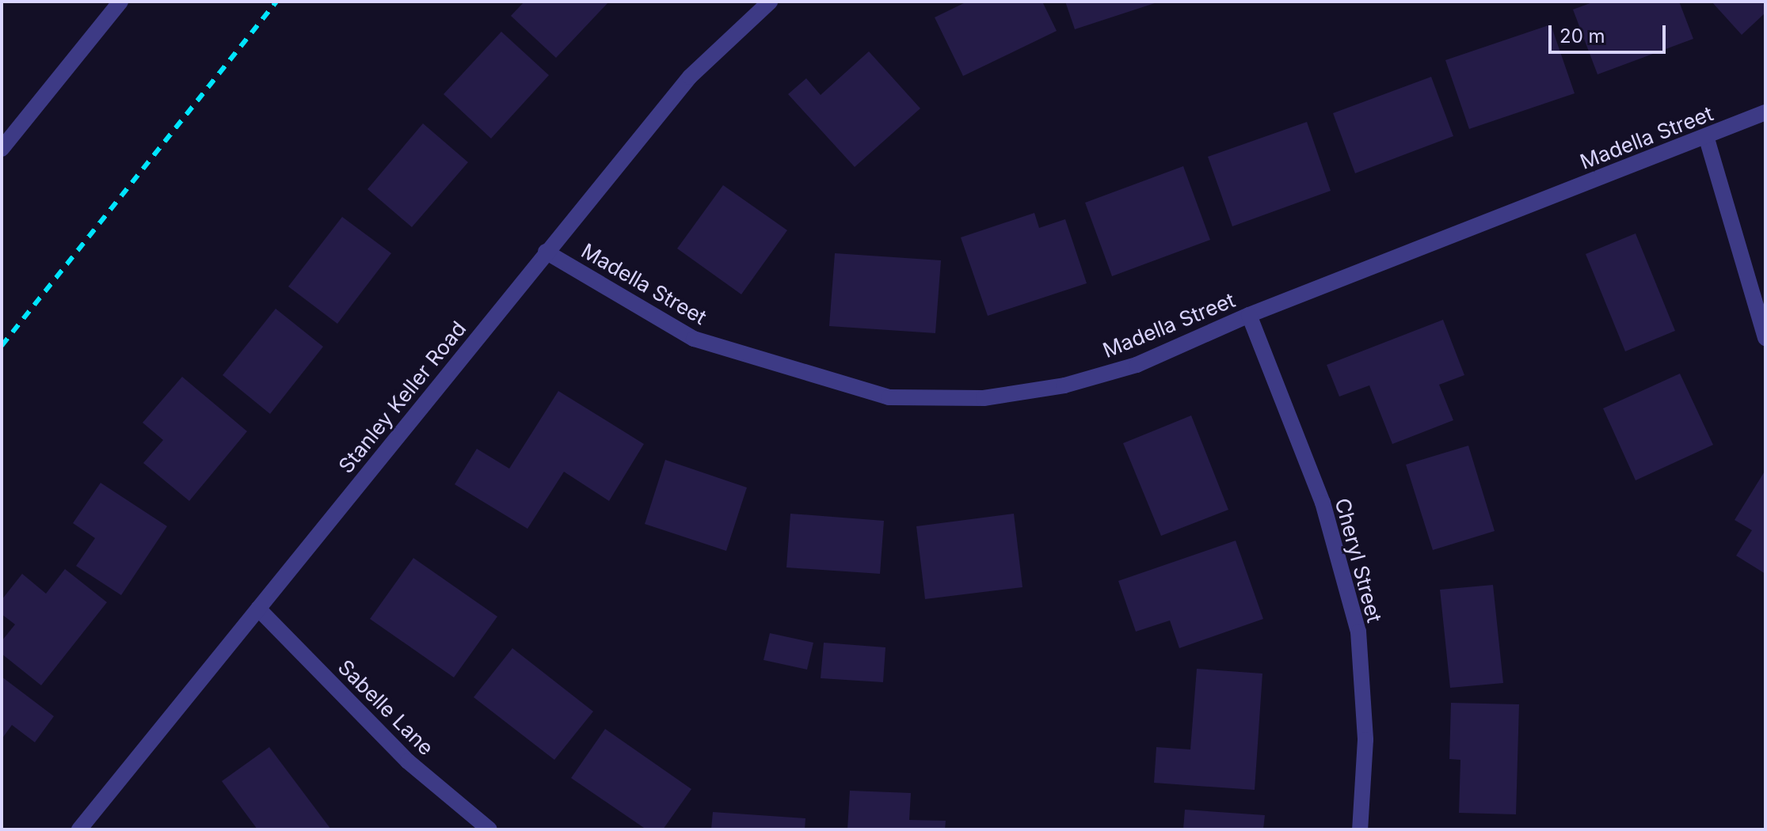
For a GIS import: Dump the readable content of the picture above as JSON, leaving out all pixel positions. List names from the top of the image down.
{
  "streets": {
    "street": [
      "Madella Street",
      "Stanley Keller Road",
      "Cheryl Street",
      "Sabelle Lane"
    ]
  },
  "crossings": [
    ["Madella Street", "Stanley Keller Road"],
    ["Madella Street", "Cheryl Street"],
    ["Stanley Keller Road", "Sabelle Lane"]
  ],
  "scale_bar": "20 m"
}
